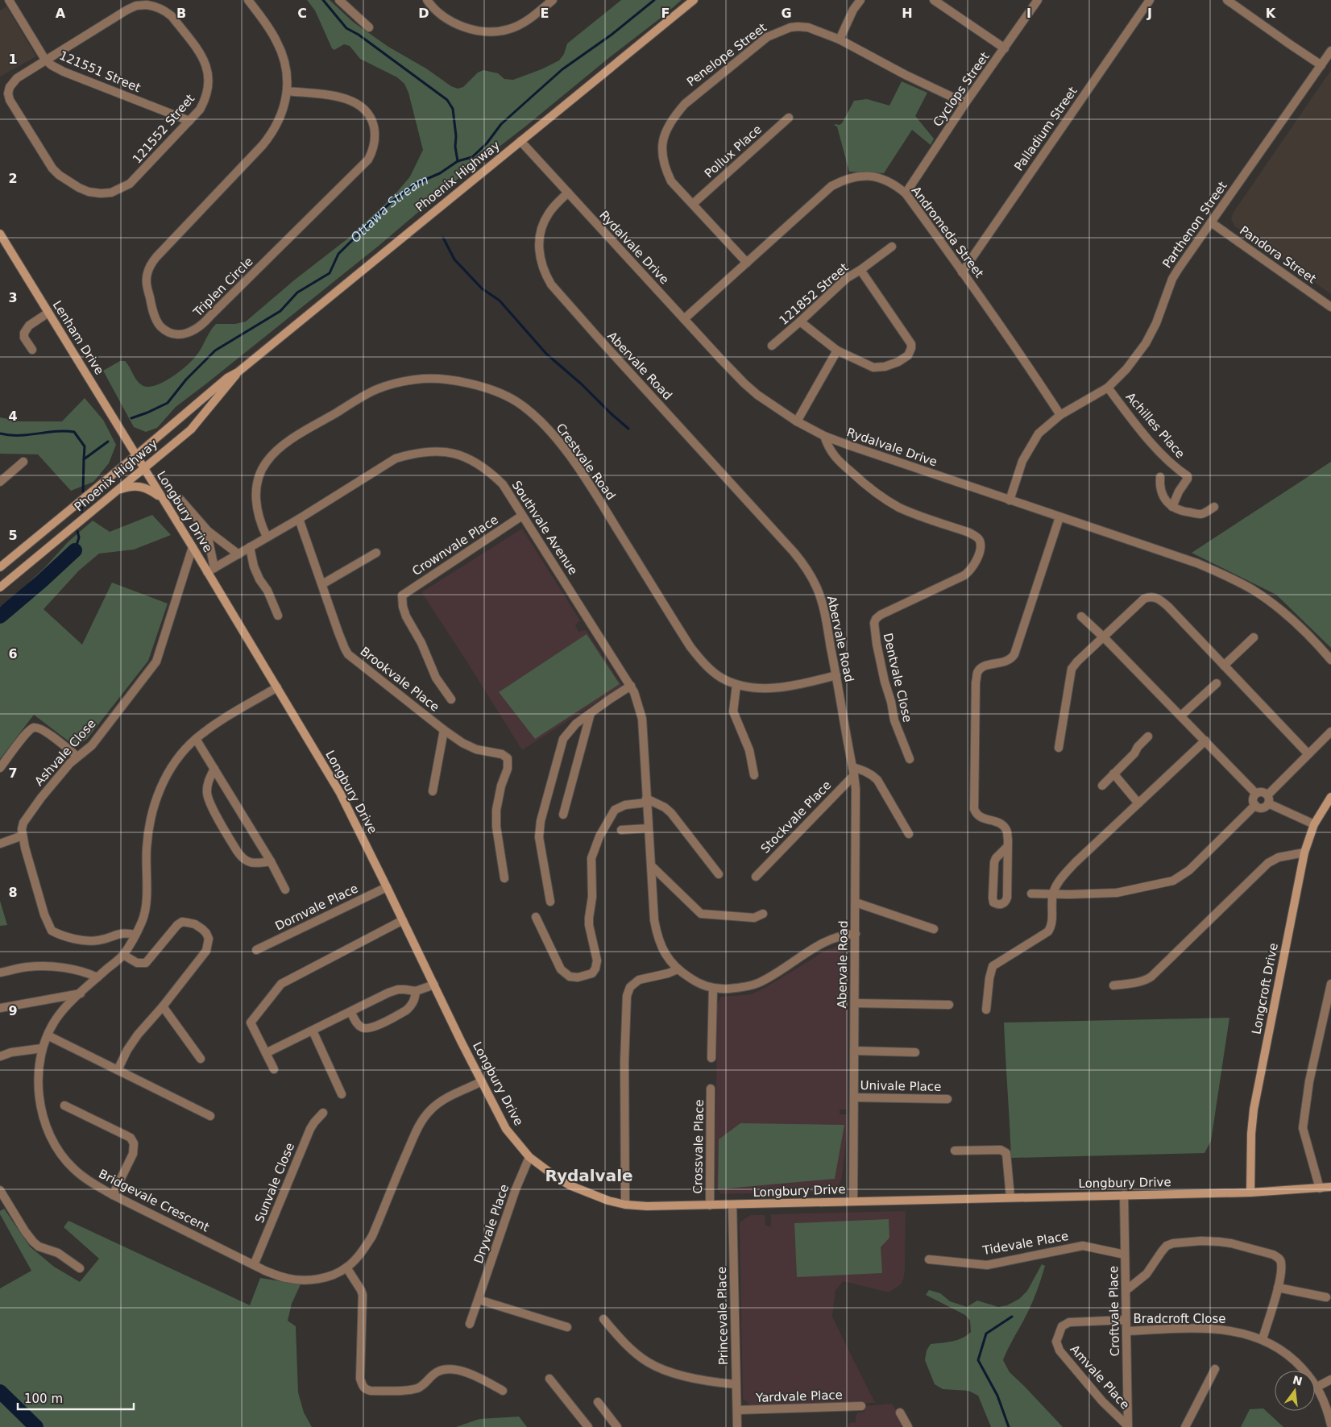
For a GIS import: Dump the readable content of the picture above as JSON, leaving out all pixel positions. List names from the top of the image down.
{
  "streets": {
    "street": [
      "Penelope Street",
      "121551 Street",
      "Cyclops Street",
      "121552 Street",
      "Palladium Street",
      "Pollux Place",
      "Phoenix Highway",
      "Parthenon Street",
      "Andromeda Street",
      "Rydalvale Drive",
      "Pandora Street",
      "Triplen Circle",
      "121852 Street",
      "Lenham Drive",
      "Abervale Road",
      "Achilles Place",
      "Crestvale Road",
      "Longbury Drive",
      "Southvale Avenue",
      "Crownvale Place",
      "Dentvale Close",
      "Brookvale Place",
      "Ashvale Close",
      "Stockvale Place",
      "Dornvale Place",
      "Longcroft Drive",
      "Univale Place",
      "Crossvale Place",
      "Sunvale Close",
      "Bridgevale Crescent",
      "Dryvale Place",
      "Tidevale Place",
      "Croftvale Place",
      "Princevale Place",
      "Bradcroft Close",
      "Amvale Place",
      "Yardvale Place"
    ]
  },
  "crossings": [
    ["Penelope Street", "Cyclops Street"],
    ["Penelope Street", "Pollux Place"],
    ["Penelope Street", "Andromeda Street"],
    ["121551 Street", "121552 Street"],
    ["Cyclops Street", "Andromeda Street"],
    ["Palladium Street", "Andromeda Street"],
    ["Phoenix Highway", "Rydalvale Drive"],
    ["Phoenix Highway", "Lenham Drive"],
    ["Phoenix Highway", "Longbury Drive"],
    ["Parthenon Street", "Andromeda Street"],
    ["Parthenon Street", "Rydalvale Drive"],
    ["Parthenon Street", "Pandora Street"],
    ["Parthenon Street", "Achilles Place"],
    ["Andromeda Street", "Rydalvale Drive"],
    ["Rydalvale Drive", "Abervale Road"],
    ["Rydalvale Drive", "Dentvale Close"],
    ["Lenham Drive", "Longbury Drive"],
    ["Abervale Road", "Crestvale Road"],
    ["Abervale Road", "Longbury Drive"],
    ["Abervale Road", "Southvale Avenue"],
    ["Abervale Road", "Stockvale Place"],
    ["Abervale Road", "Univale Place"],
    ["Crestvale Road", "Southvale Avenue"],
    ["Longbury Drive", "Southvale Avenue"],
    ["Longbury Drive", "Ashvale Close"],
    ["Longbury Drive", "Dornvale Place"],
    ["Longbury Drive", "Longcroft Drive"],
    ["Longbury Drive", "Crossvale Place"],
    ["Longbury Drive", "Bridgevale Crescent"],
    ["Longbury Drive", "Dryvale Place"],
    ["Longbury Drive", "Croftvale Place"],
    ["Longbury Drive", "Princevale Place"],
    ["Southvale Avenue", "Crownvale Place"],
    ["Southvale Avenue", "Brookvale Place"],
    ["Ashvale Close", "Bridgevale Crescent"],
    ["Sunvale Close", "Bridgevale Crescent"],
    ["Tidevale Place", "Croftvale Place"],
    ["Croftvale Place", "Bradcroft Close"],
    ["Croftvale Place", "Amvale Place"],
    ["Princevale Place", "Yardvale Place"]
  ],
  "districts": ["Rydalvale"],
  "water": ["Ottawa Stream"],
  "scale_bar": "100 m",
  "north": "top",
  "grid": {
    "columns": [
      "A",
      "B",
      "C",
      "D",
      "E",
      "F",
      "G",
      "H",
      "I",
      "J",
      "K"
    ],
    "rows": [
      "1",
      "2",
      "3",
      "4",
      "5",
      "6",
      "7",
      "8",
      "9"
    ]
  }
}
